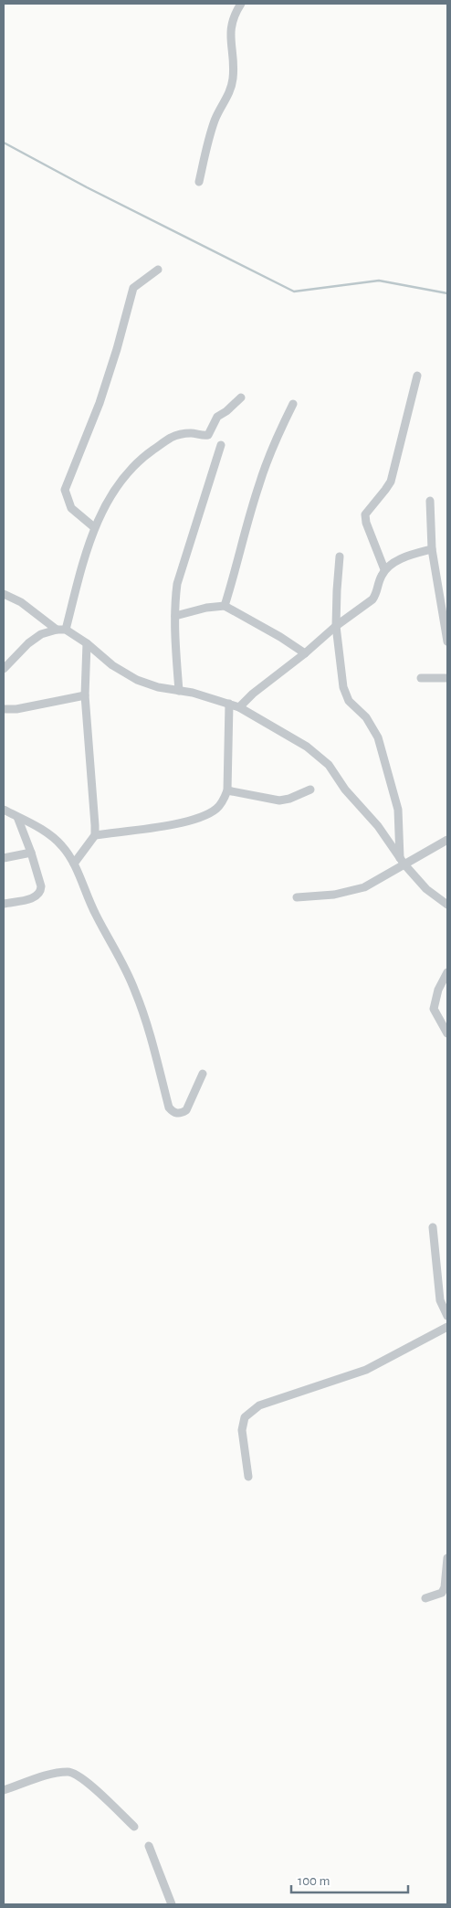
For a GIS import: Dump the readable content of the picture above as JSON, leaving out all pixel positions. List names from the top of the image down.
{
  "scale_bar": "100 m"
}
